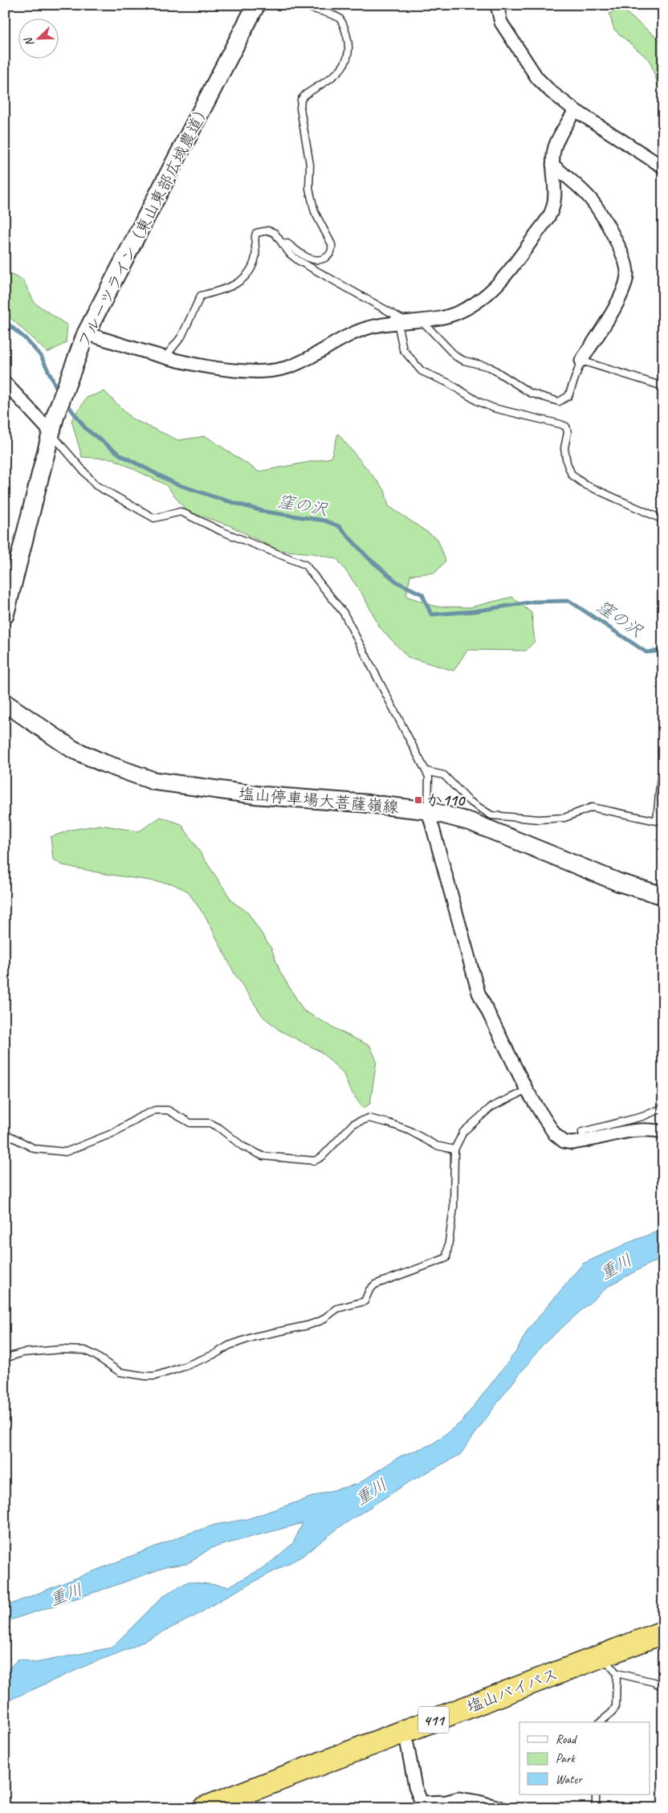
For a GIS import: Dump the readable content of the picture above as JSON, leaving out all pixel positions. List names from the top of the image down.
{
  "streets": {
    "highway": ["塩山バイパス", "411"],
    "main road": ["フルーツライン（東山東部広域農道）", "塩山停車場大菩薩嶺線"]
  },
  "water": ["窪の沢", "重川"],
  "places": {
    "transit": ["か110"]
  },
  "legend": ["Road", "Park", "Water"],
  "north": "bottom left"
}
